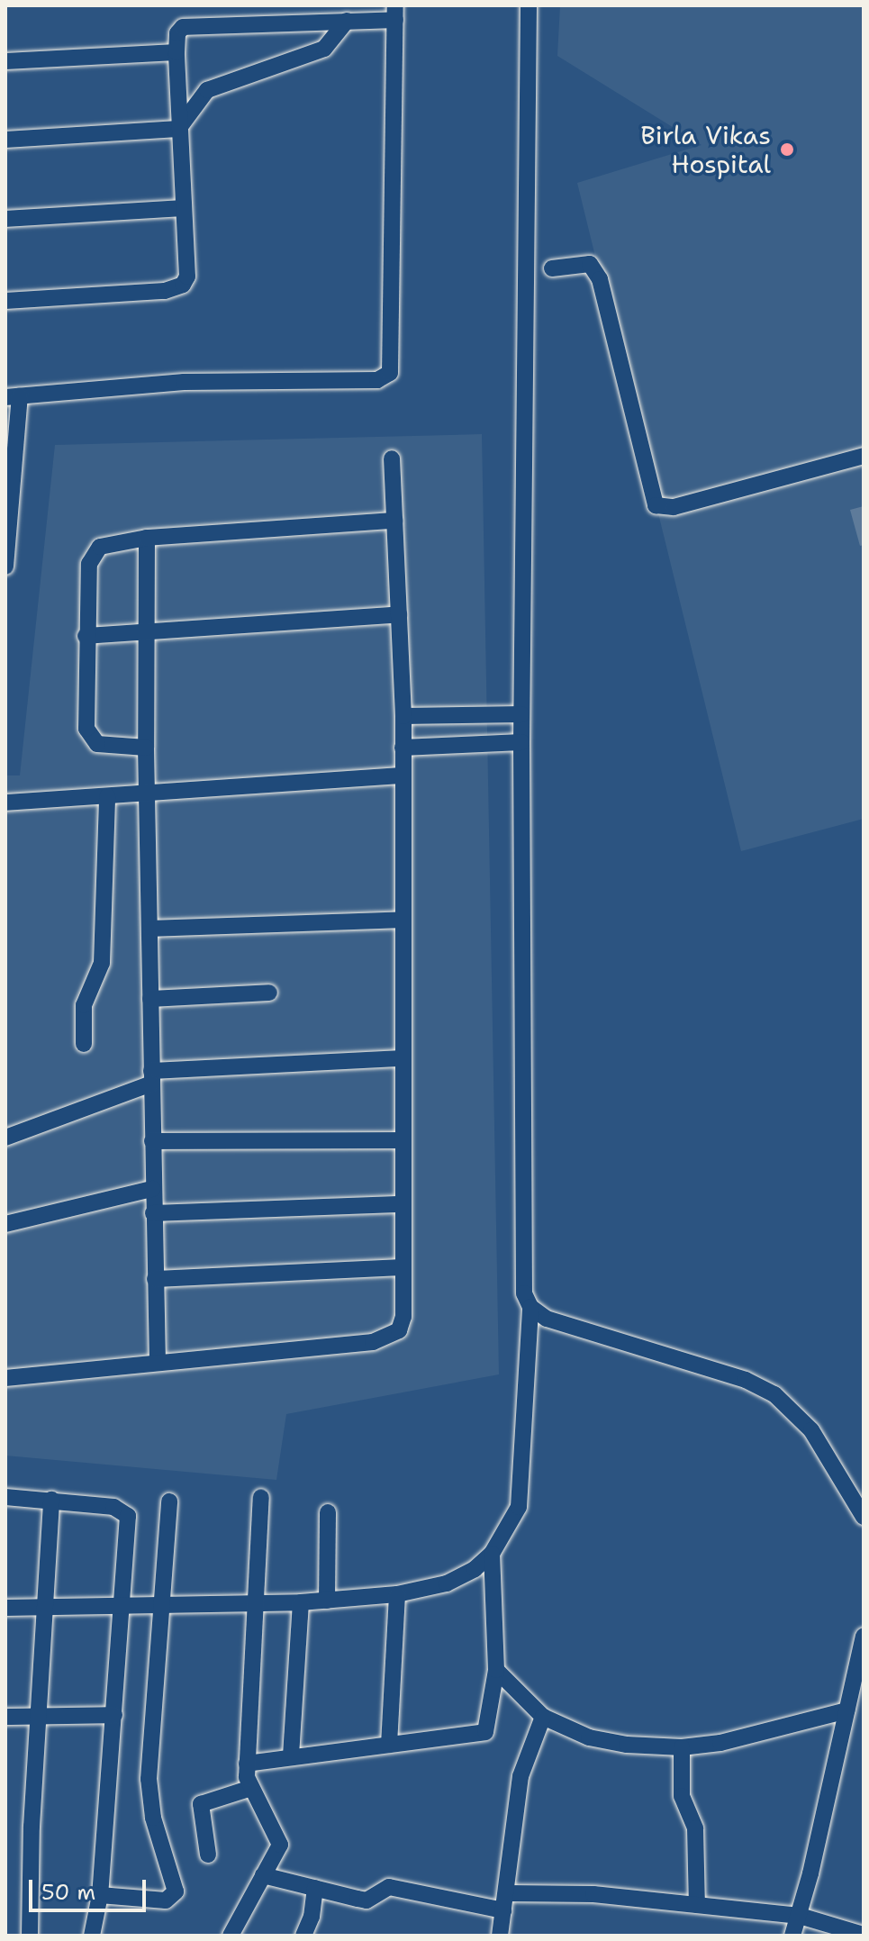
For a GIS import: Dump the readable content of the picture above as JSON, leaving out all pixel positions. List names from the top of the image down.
{
  "places": ["Birla Vikas Hospital"],
  "scale_bar": "50 m"
}
